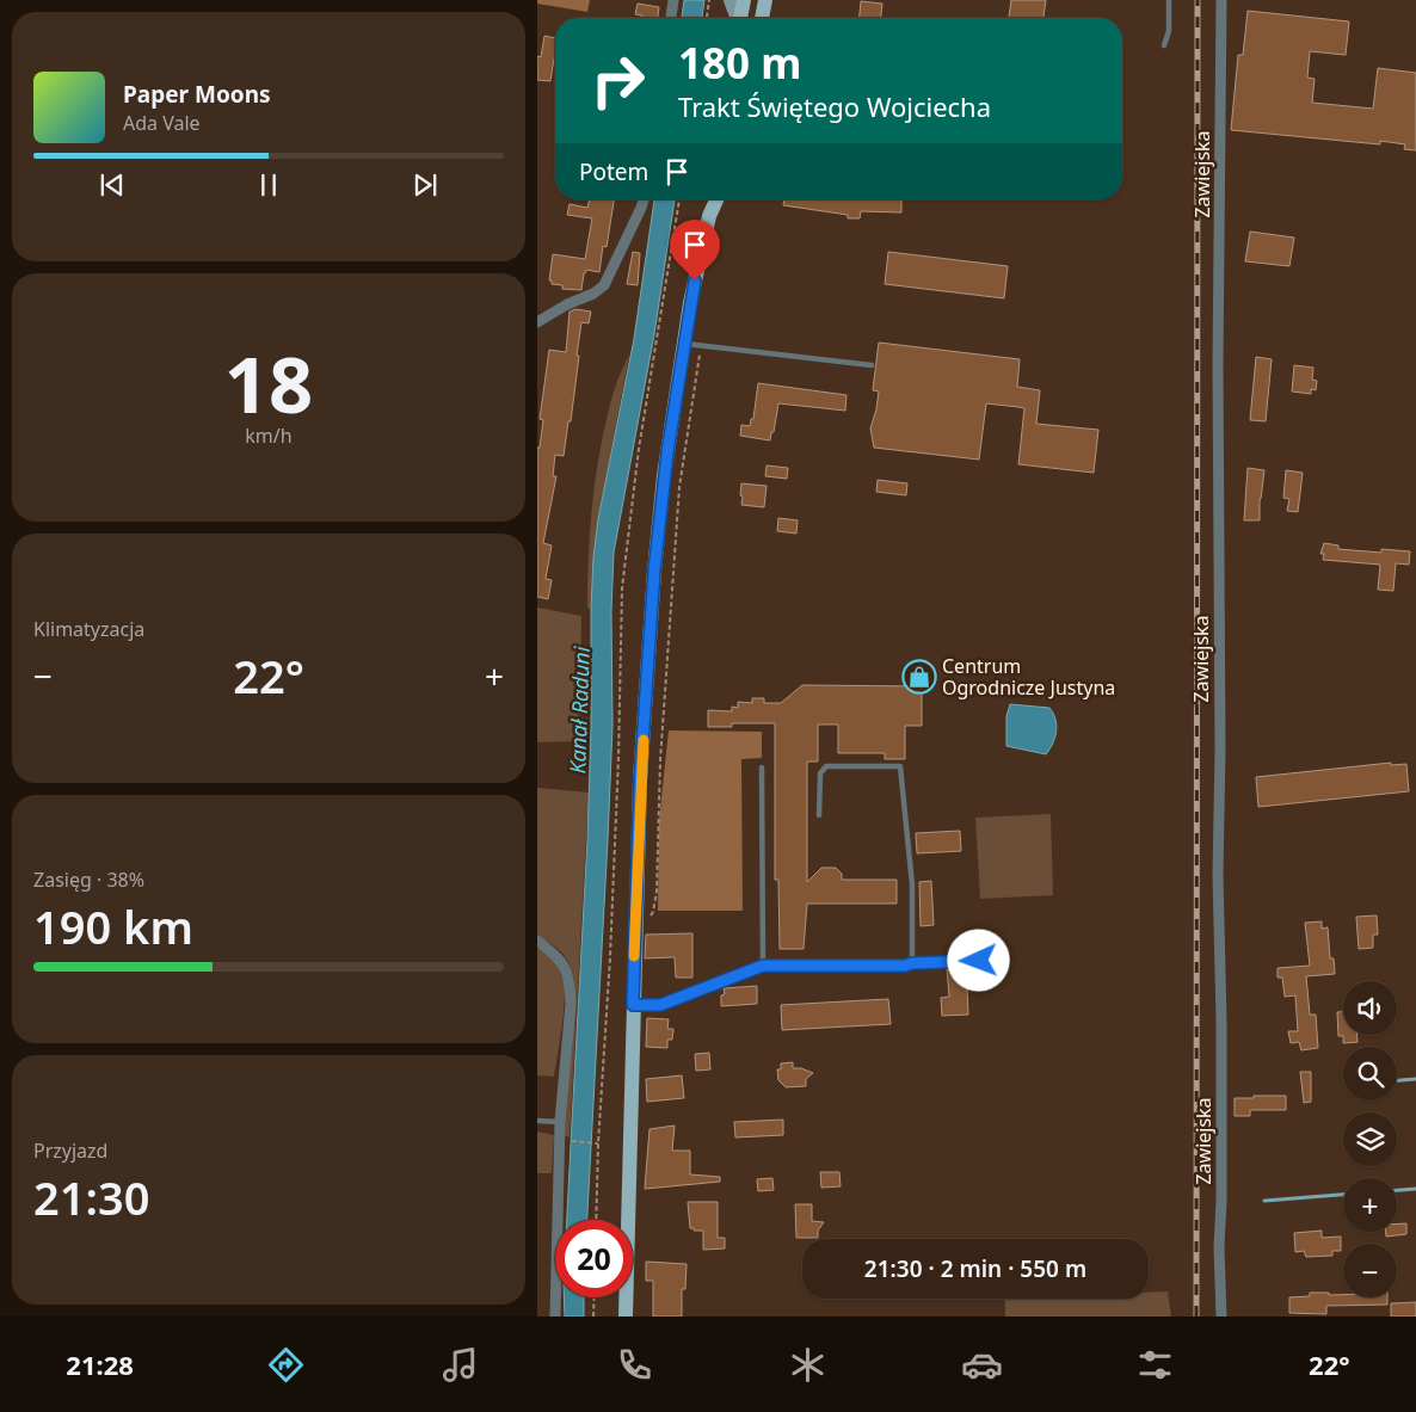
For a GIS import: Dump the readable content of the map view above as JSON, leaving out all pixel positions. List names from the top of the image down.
{
  "streets": {
    "street": ["Zawiejska"]
  },
  "water": ["Kanał Raduni"],
  "places": {
    "shop": ["Centrum Ogrodnicze Justyna"]
  },
  "page": {
    "turn": ["180 m", "Trakt Świętego Wojciecha"],
    "song": ["Paper Moons", "Ada Vale"],
    "then": "Potem",
    "tile": [
      ["18", "km/h"],
      "Klimatyzacja",
      ["Zasięg · 38%", "190 km"],
      ["Przyjazd", "21:30"]
    ],
    "heat": ["−", "22°", "+"],
    "map_buttons": ["+", "−"],
    "limit": "20",
    "trip": "21:30 · 2 min · 550 m",
    "tabs": ["21:28", "22°"]
  }
}
